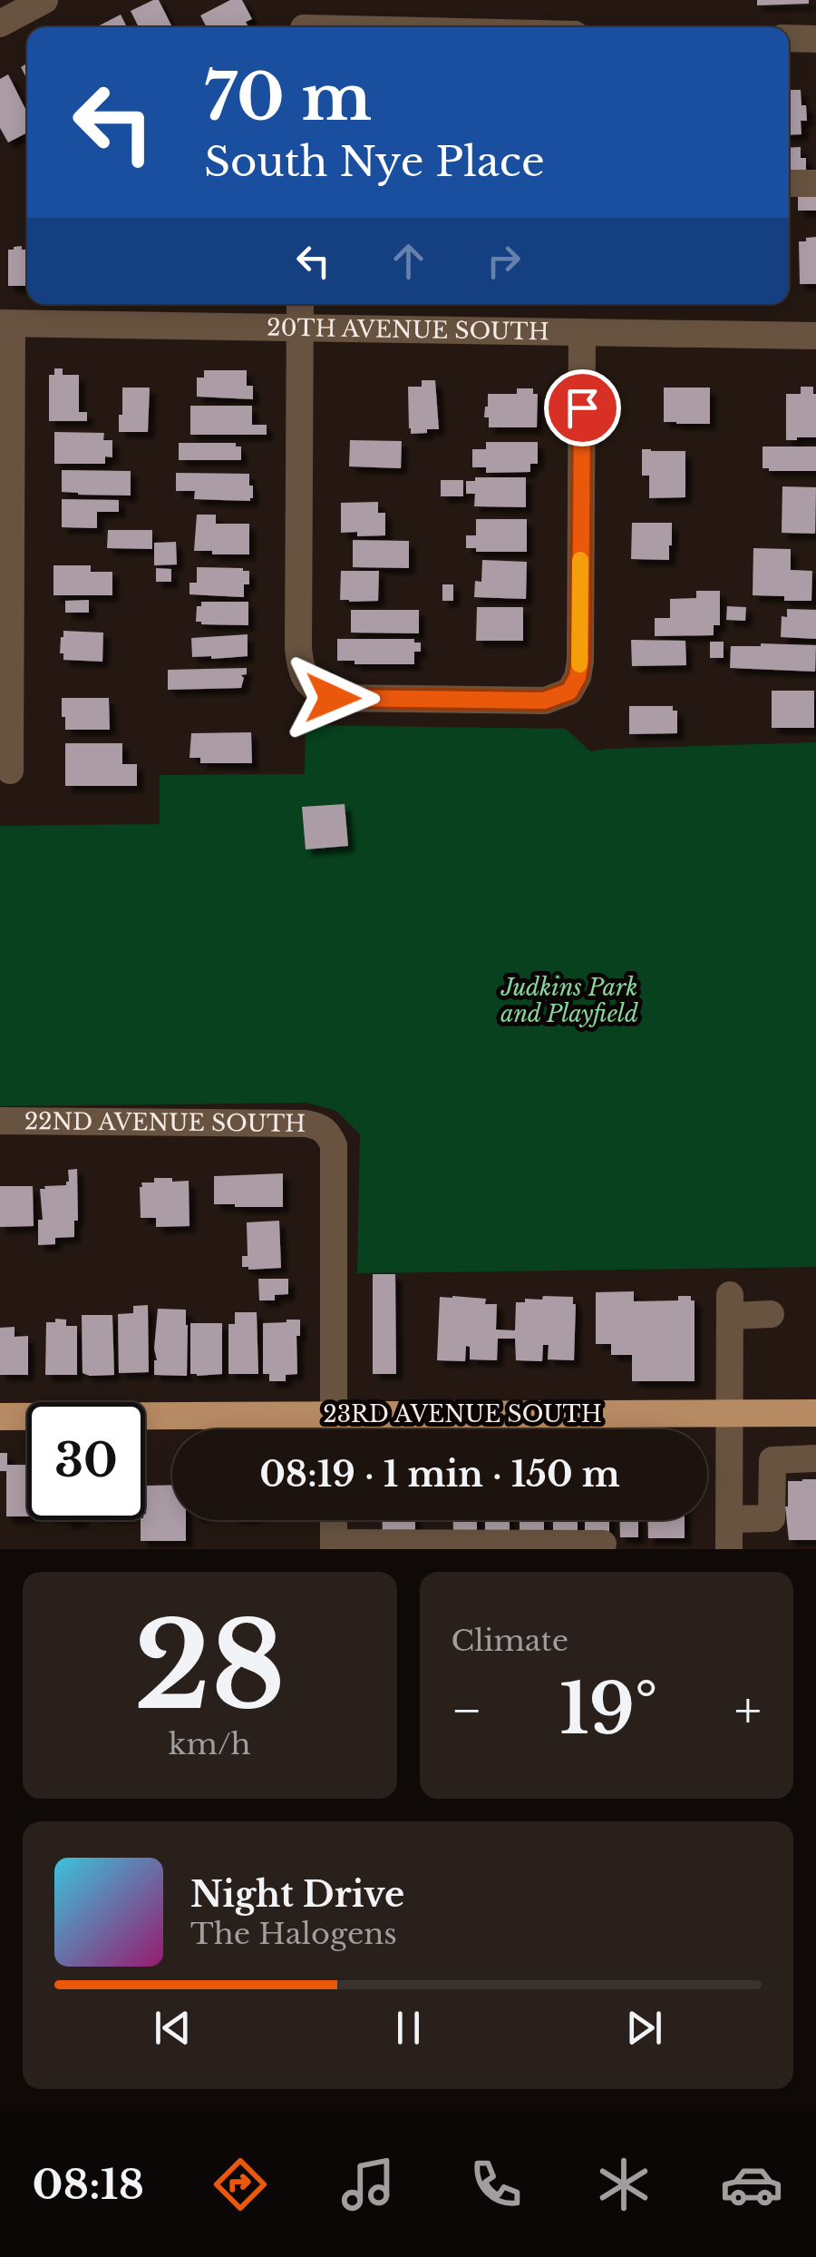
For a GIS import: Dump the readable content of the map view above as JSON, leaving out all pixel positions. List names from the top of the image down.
{
  "streets": {
    "main road": ["23RD AVENUE SOUTH"],
    "street": ["20TH AVENUE SOUTH", "22ND AVENUE SOUTH"]
  },
  "crossings": [
    ["22ND AVENUE SOUTH", "23RD AVENUE SOUTH"]
  ],
  "parks": ["Judkins Park and Playfield"],
  "page": {
    "turn": ["70 m", "South Nye Place"],
    "limit": "30",
    "trip": "08:19 · 1 min · 150 m",
    "tile": [
      ["28", "km/h"],
      "Climate"
    ],
    "heat": ["−", "19°", "+"],
    "song": ["Night Drive", "The Halogens"],
    "tabs": "08:18"
  }
}
